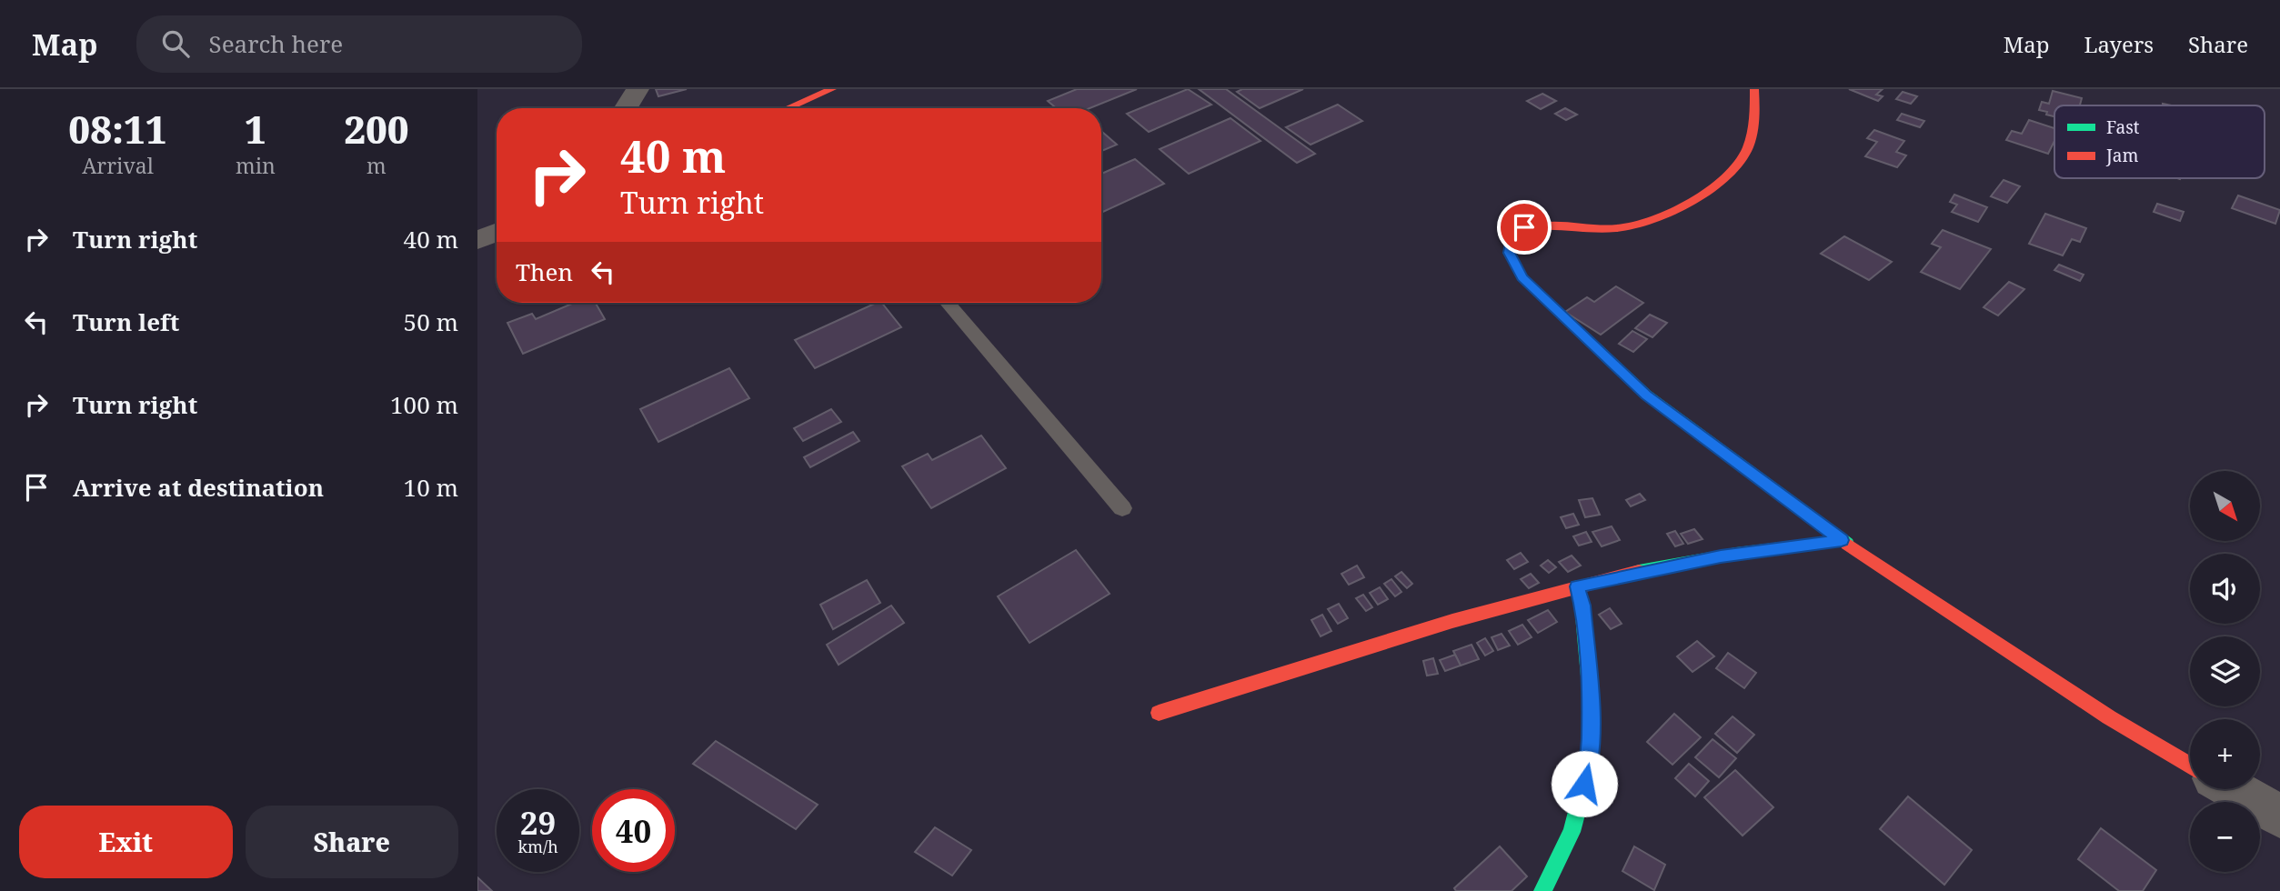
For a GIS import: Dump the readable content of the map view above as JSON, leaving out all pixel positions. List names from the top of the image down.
{
  "legend": ["Fast", "Jam"],
  "north": "bottom right",
  "page": {
    "header": "Map",
    "search": "Search here",
    "nav": ["Map", "Layers", "Share"],
    "eta": [
      "08:11",
      "Arrival",
      "1",
      "min",
      "200",
      "m"
    ],
    "turn": ["40 m", "Turn right"],
    "list": [
      {
        "name": "Turn right",
        "value": "40 m"
      },
      {
        "name": "Turn left",
        "value": "50 m"
      },
      {
        "name": "Turn right",
        "value": "100 m"
      },
      {
        "name": "Arrive at destination",
        "value": "10 m"
      }
    ],
    "then": "Then",
    "map_buttons": ["+", "−"],
    "speed": "29 km/h",
    "limit": "40",
    "buttons": ["Exit", "Share"]
  }
}
